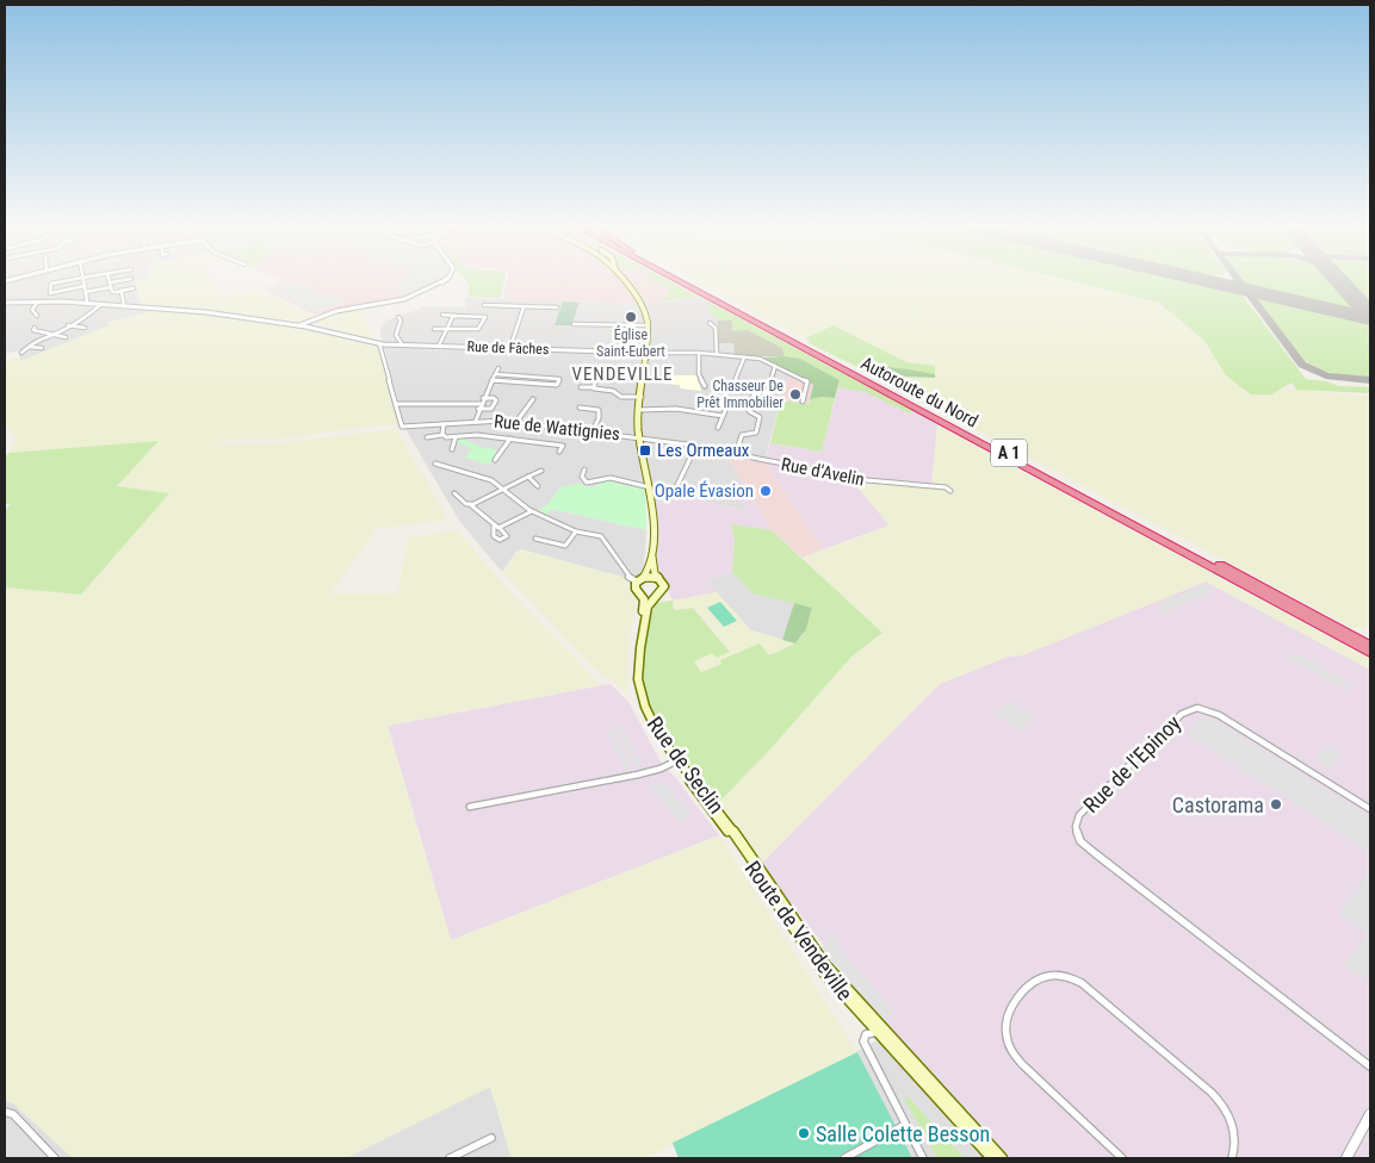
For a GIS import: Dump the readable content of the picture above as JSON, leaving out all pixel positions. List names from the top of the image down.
{
  "streets": {
    "highway": ["Autoroute du Nord", "A 1"],
    "main road": ["Rue de Seclin", "Route de Vendeville"],
    "street": [
      "Rue de Fâches",
      "Rue de Wattignies",
      "Rue d'Avelin",
      "Rue de l'Epinoy"
    ]
  },
  "crossings": [
    ["Rue de Wattignies", "Rue d'Avelin"],
    ["Rue de Seclin", "Route de Vendeville"]
  ],
  "districts": ["VENDEVILLE"],
  "places": {
    "other": [
      "Église Saint-Eubert",
      "Chasseur De Prêt Immobilier",
      "Opale Évasion",
      "Castorama",
      "Salle Colette Besson"
    ],
    "transit": ["Les Ormeaux"]
  }
}
